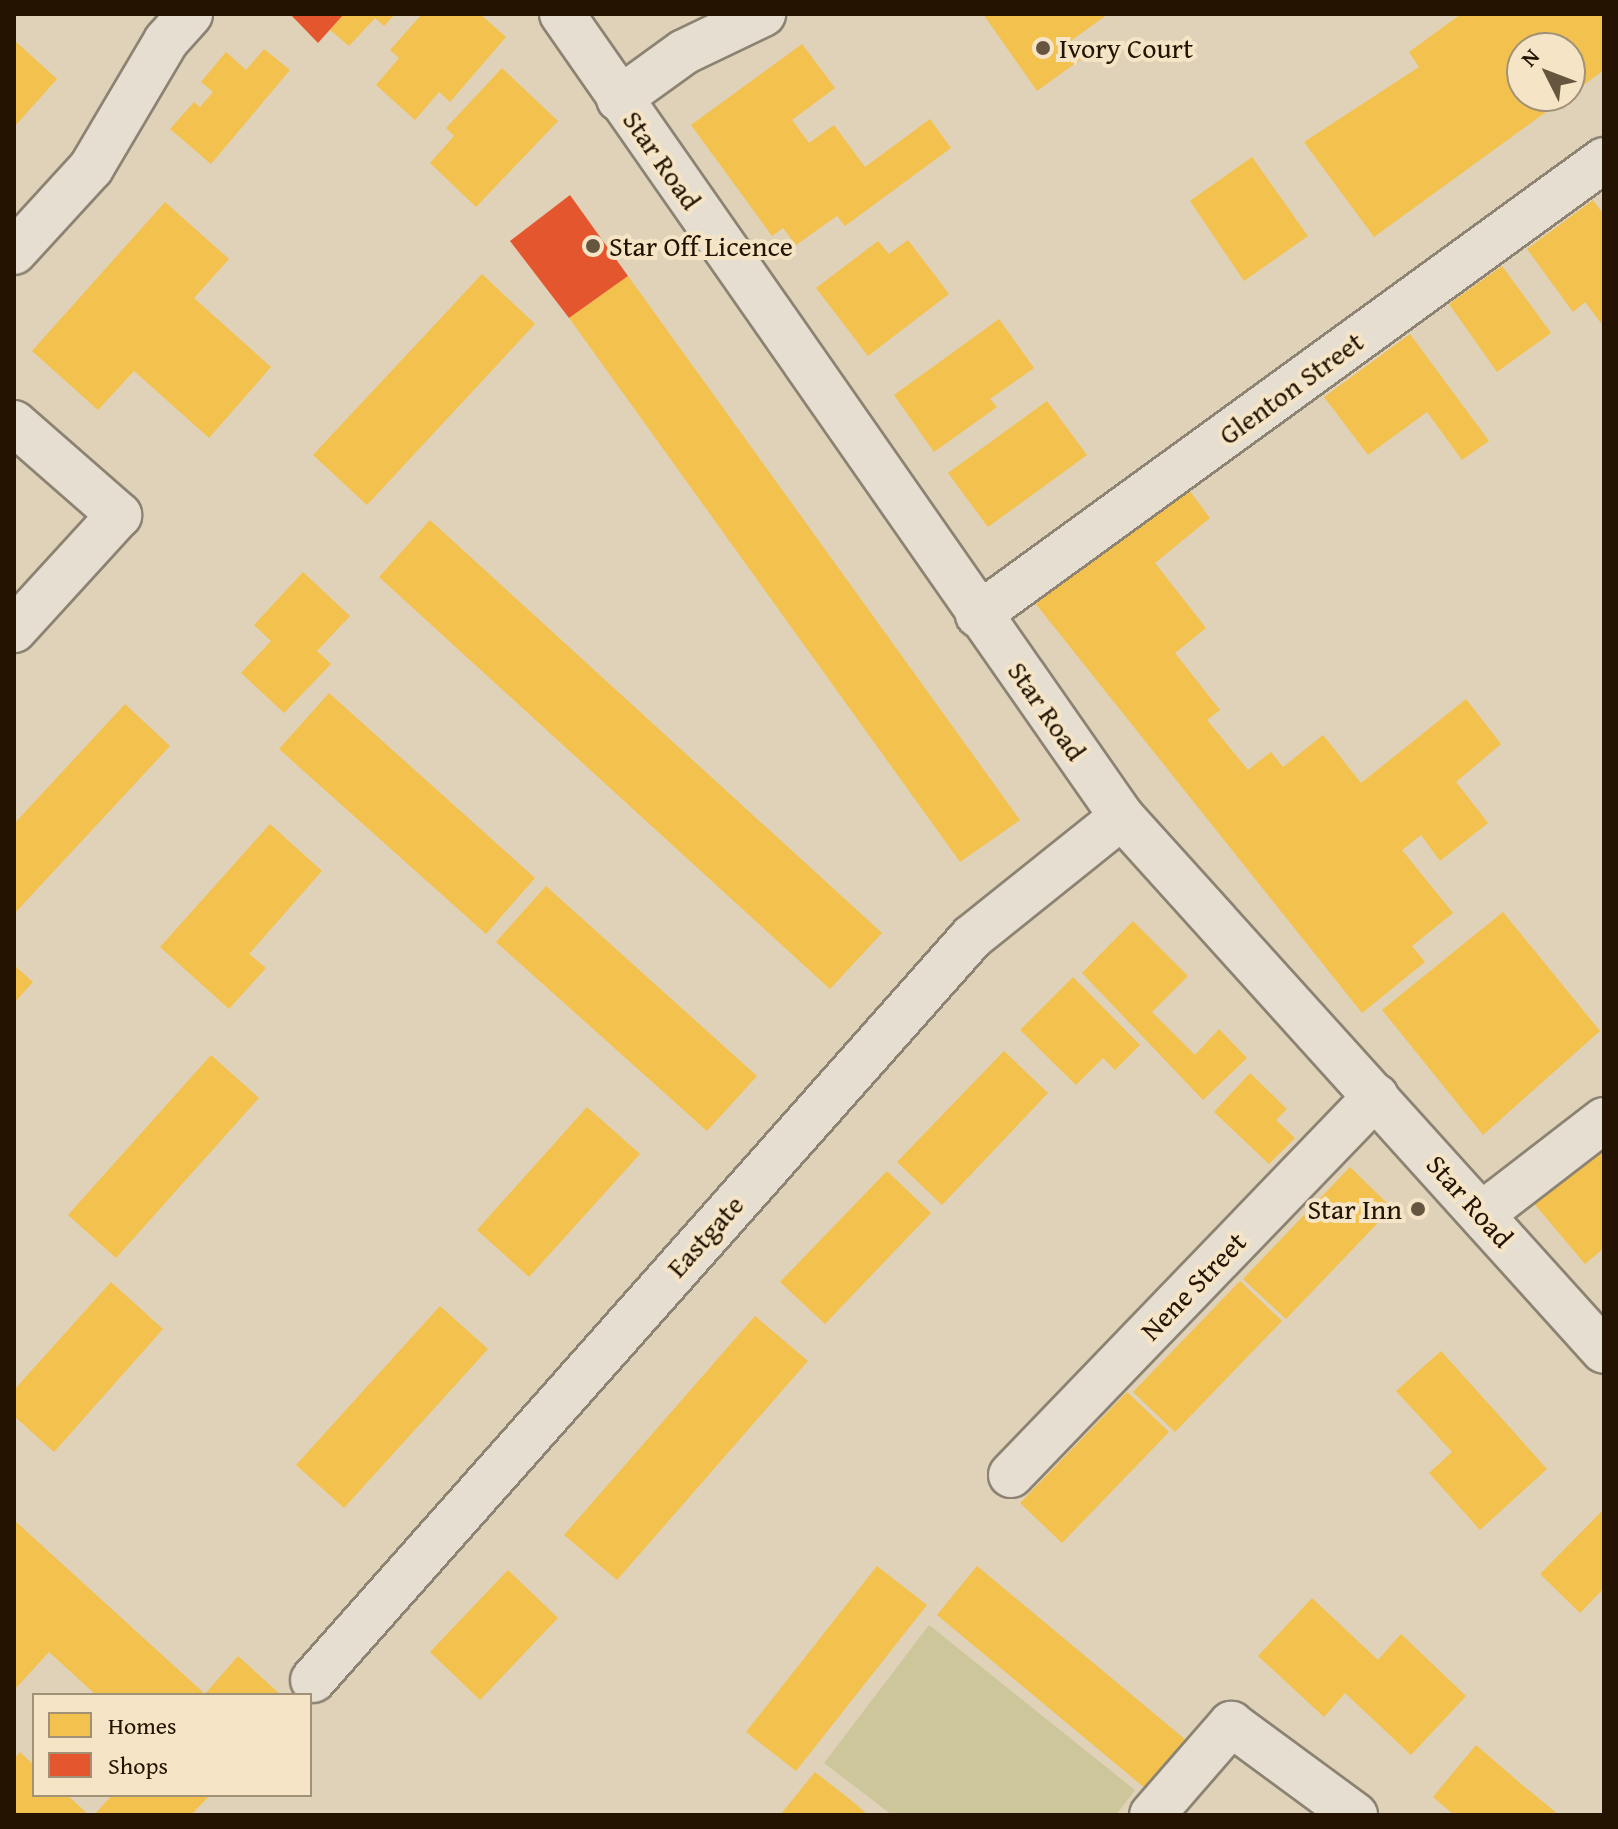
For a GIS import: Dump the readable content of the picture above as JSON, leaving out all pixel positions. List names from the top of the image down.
{
  "streets": {
    "street": [
      "Star Road",
      "Glenton Street",
      "Eastgate",
      "Nene Street"
    ]
  },
  "crossings": [
    ["Star Road", "Glenton Street"],
    ["Star Road", "Eastgate"],
    ["Star Road", "Nene Street"]
  ],
  "places": ["Ivory Court", "Star Off Licence", "Star Inn"],
  "legend": ["Homes", "Shops"],
  "north": "top left"
}
